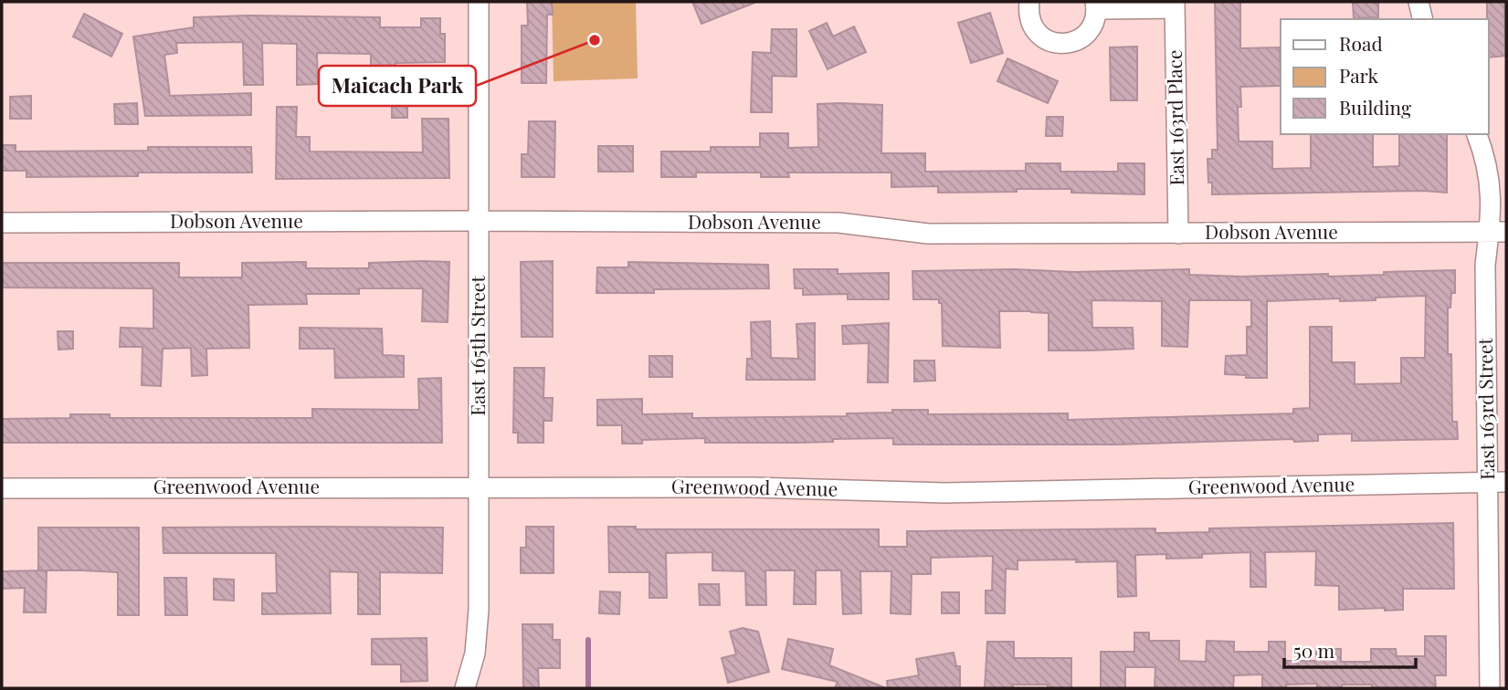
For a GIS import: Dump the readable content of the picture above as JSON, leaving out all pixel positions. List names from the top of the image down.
{
  "streets": {
    "street": [
      "East 163rd Place",
      "Dobson Avenue",
      "East 165th Street",
      "East 163rd Street",
      "Greenwood Avenue"
    ]
  },
  "crossings": [
    ["East 163rd Place", "Dobson Avenue"],
    ["Dobson Avenue", "East 165th Street"],
    ["Dobson Avenue", "East 163rd Street"],
    ["East 165th Street", "Greenwood Avenue"],
    ["East 163rd Street", "Greenwood Avenue"]
  ],
  "places": ["Maicach Park"],
  "legend": ["Road", "Park", "Building"],
  "scale_bar": "50 m"
}
